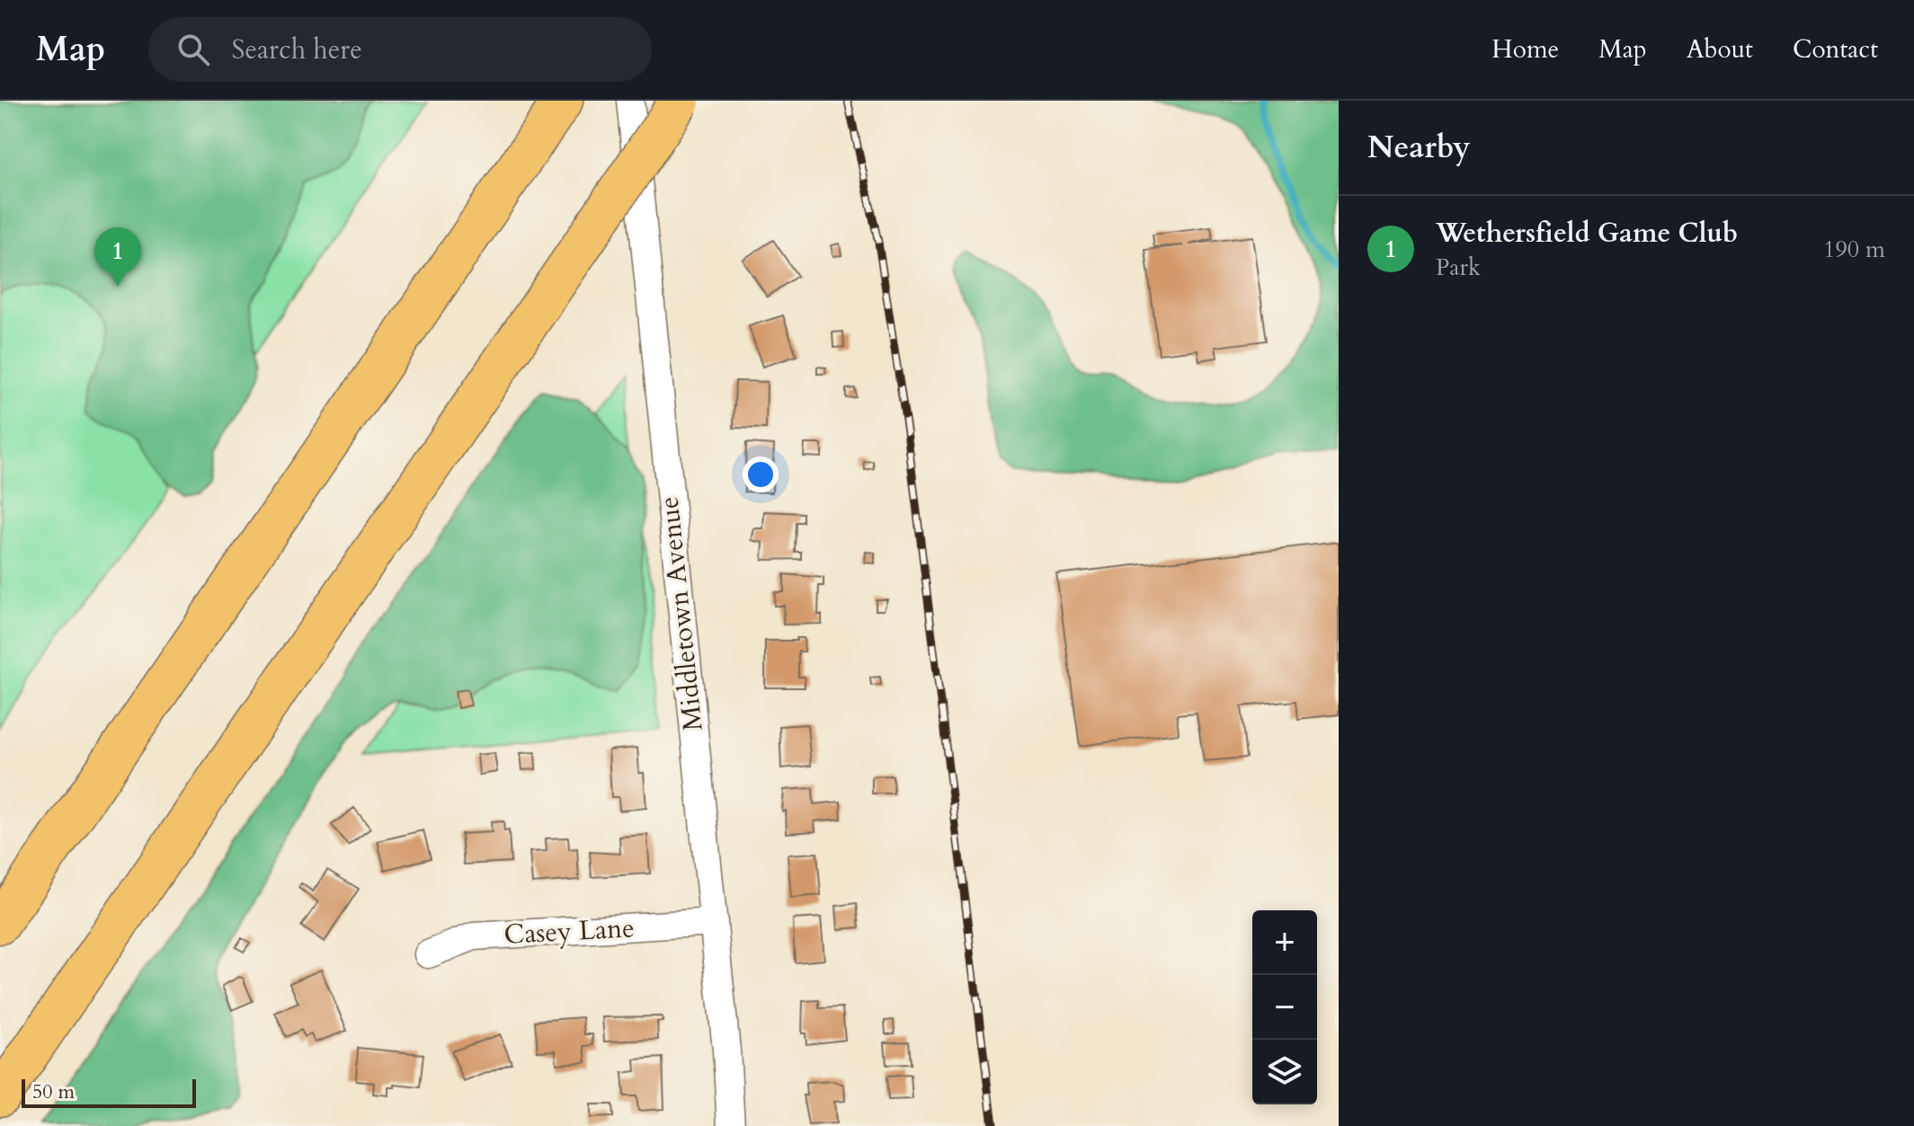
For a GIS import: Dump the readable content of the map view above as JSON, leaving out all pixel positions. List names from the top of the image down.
{
  "streets": {
    "street": ["Middletown Avenue", "Casey Lane"]
  },
  "crossings": [
    ["Middletown Avenue", "Casey Lane"]
  ],
  "scale_bar": "50 m",
  "page": {
    "header": "Map",
    "search": "Search here",
    "nav": [
      "Home",
      "Map",
      "About",
      "Contact"
    ],
    "heading": "Nearby",
    "list": [
      {
        "mark": "1",
        "name": "Wethersfield Game Club",
        "note": "Park",
        "value": "190 m"
      }
    ],
    "pins": "1",
    "map_buttons": ["+", "−"],
    "scale": "50 m"
  }
}
